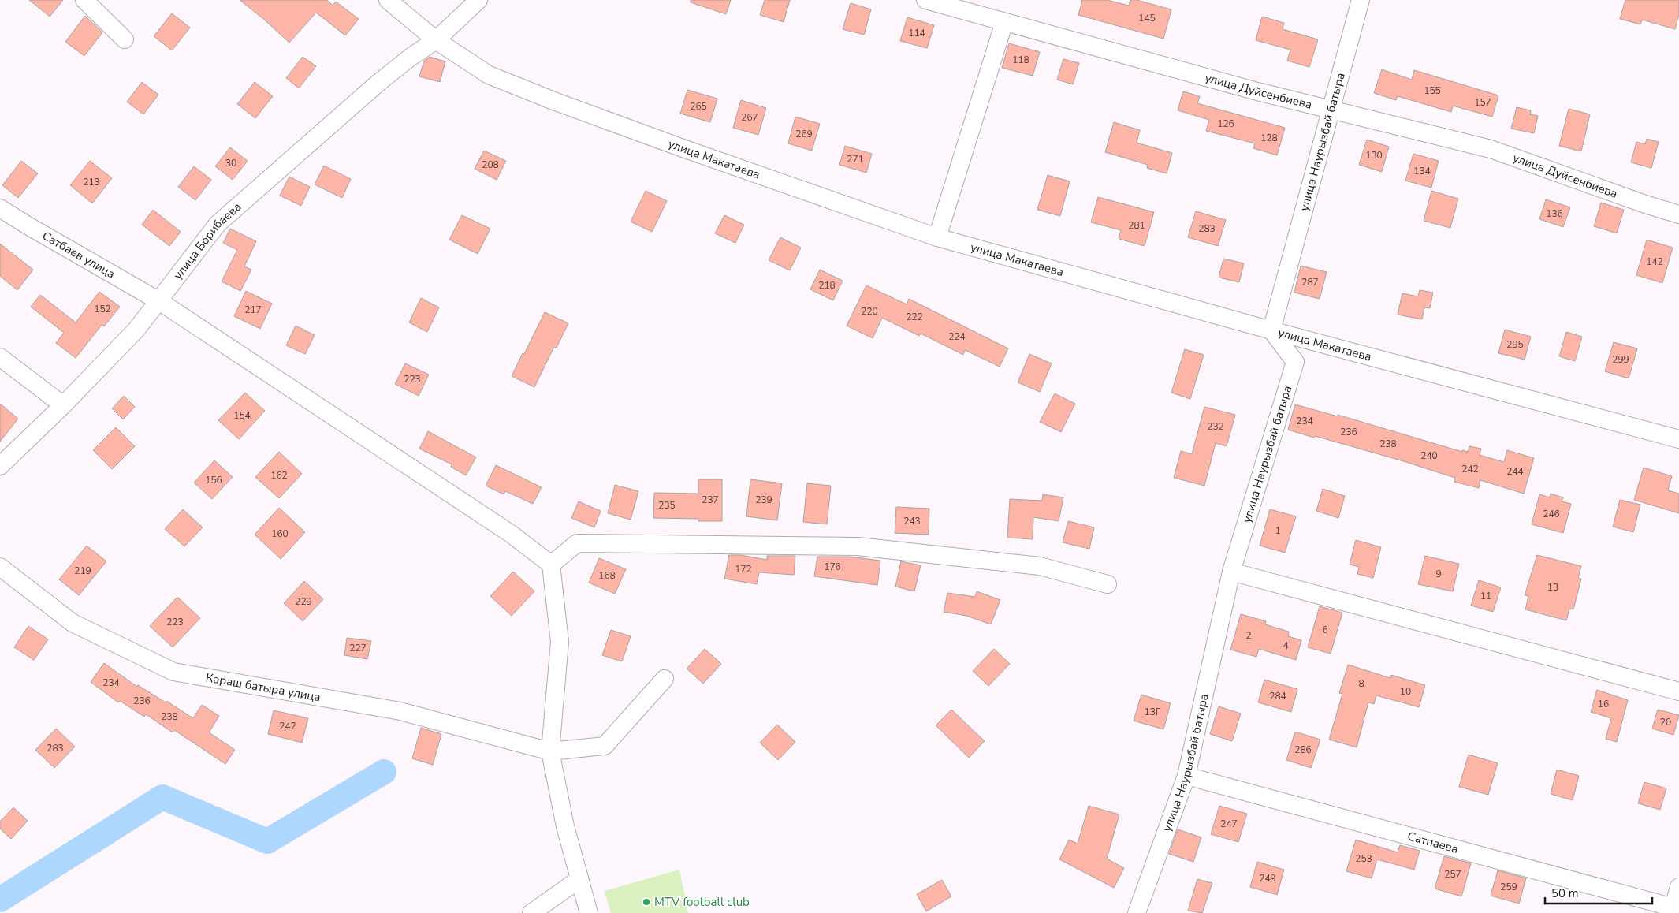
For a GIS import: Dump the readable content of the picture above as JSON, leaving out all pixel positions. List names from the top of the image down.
{
  "streets": {
    "street": [
      "улица Дуйсенбиева",
      "улица Наурызбай батыра",
      "улица Макатаева",
      "улица Борибаева",
      "Сатбаев улица",
      "Караш батыра улица",
      "Сатпаева"
    ]
  },
  "crossings": [
    ["улица Дуйсенбиева", "улица Наурызбай батыра"],
    ["улица Наурызбай батыра", "улица Макатаева"],
    ["улица Наурызбай батыра", "Сатпаева"],
    ["улица Макатаева", "улица Борибаева"],
    ["улица Борибаева", "Сатбаев улица"]
  ],
  "places": ["MTV football club"],
  "house_numbers": [
    "145",
    "114",
    "118",
    "155",
    "157",
    "265",
    "267",
    "126",
    "269",
    "128",
    "130",
    "271",
    "30",
    "208",
    "134",
    "213",
    "136",
    "281",
    "283",
    "142",
    "287",
    "218",
    "152",
    "217",
    "220",
    "222",
    "224",
    "295",
    "299",
    "223",
    "154",
    "234",
    "232",
    "236",
    "238",
    "240",
    "242",
    "244",
    "162",
    "156",
    "237",
    "239",
    "235",
    "246",
    "243",
    "1",
    "160",
    "176",
    "172",
    "219",
    "9",
    "168",
    "13",
    "11",
    "229",
    "223",
    "6",
    "2",
    "4",
    "227",
    "234",
    "8",
    "10",
    "284",
    "236",
    "16",
    "13Г",
    "238",
    "20",
    "242",
    "283",
    "286",
    "247",
    "253",
    "257",
    "249",
    "259"
  ],
  "scale_bar": "50 m"
}
